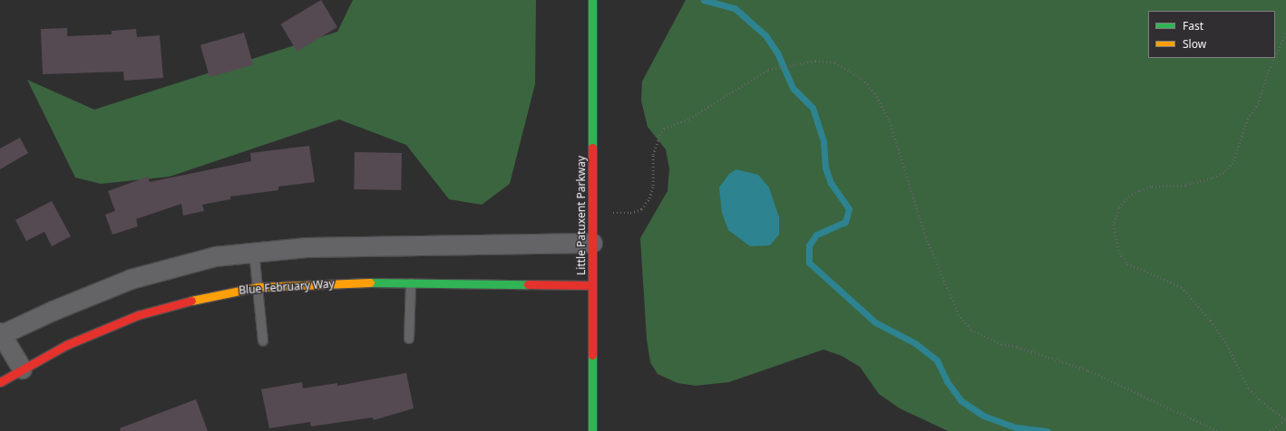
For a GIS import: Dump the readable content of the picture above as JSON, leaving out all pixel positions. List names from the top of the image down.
{
  "streets": {
    "street": ["Little Patuxent Parkway", "Blue February Way"]
  },
  "crossings": [
    ["Little Patuxent Parkway", "Blue February Way"]
  ],
  "legend": ["Fast", "Slow"]
}
